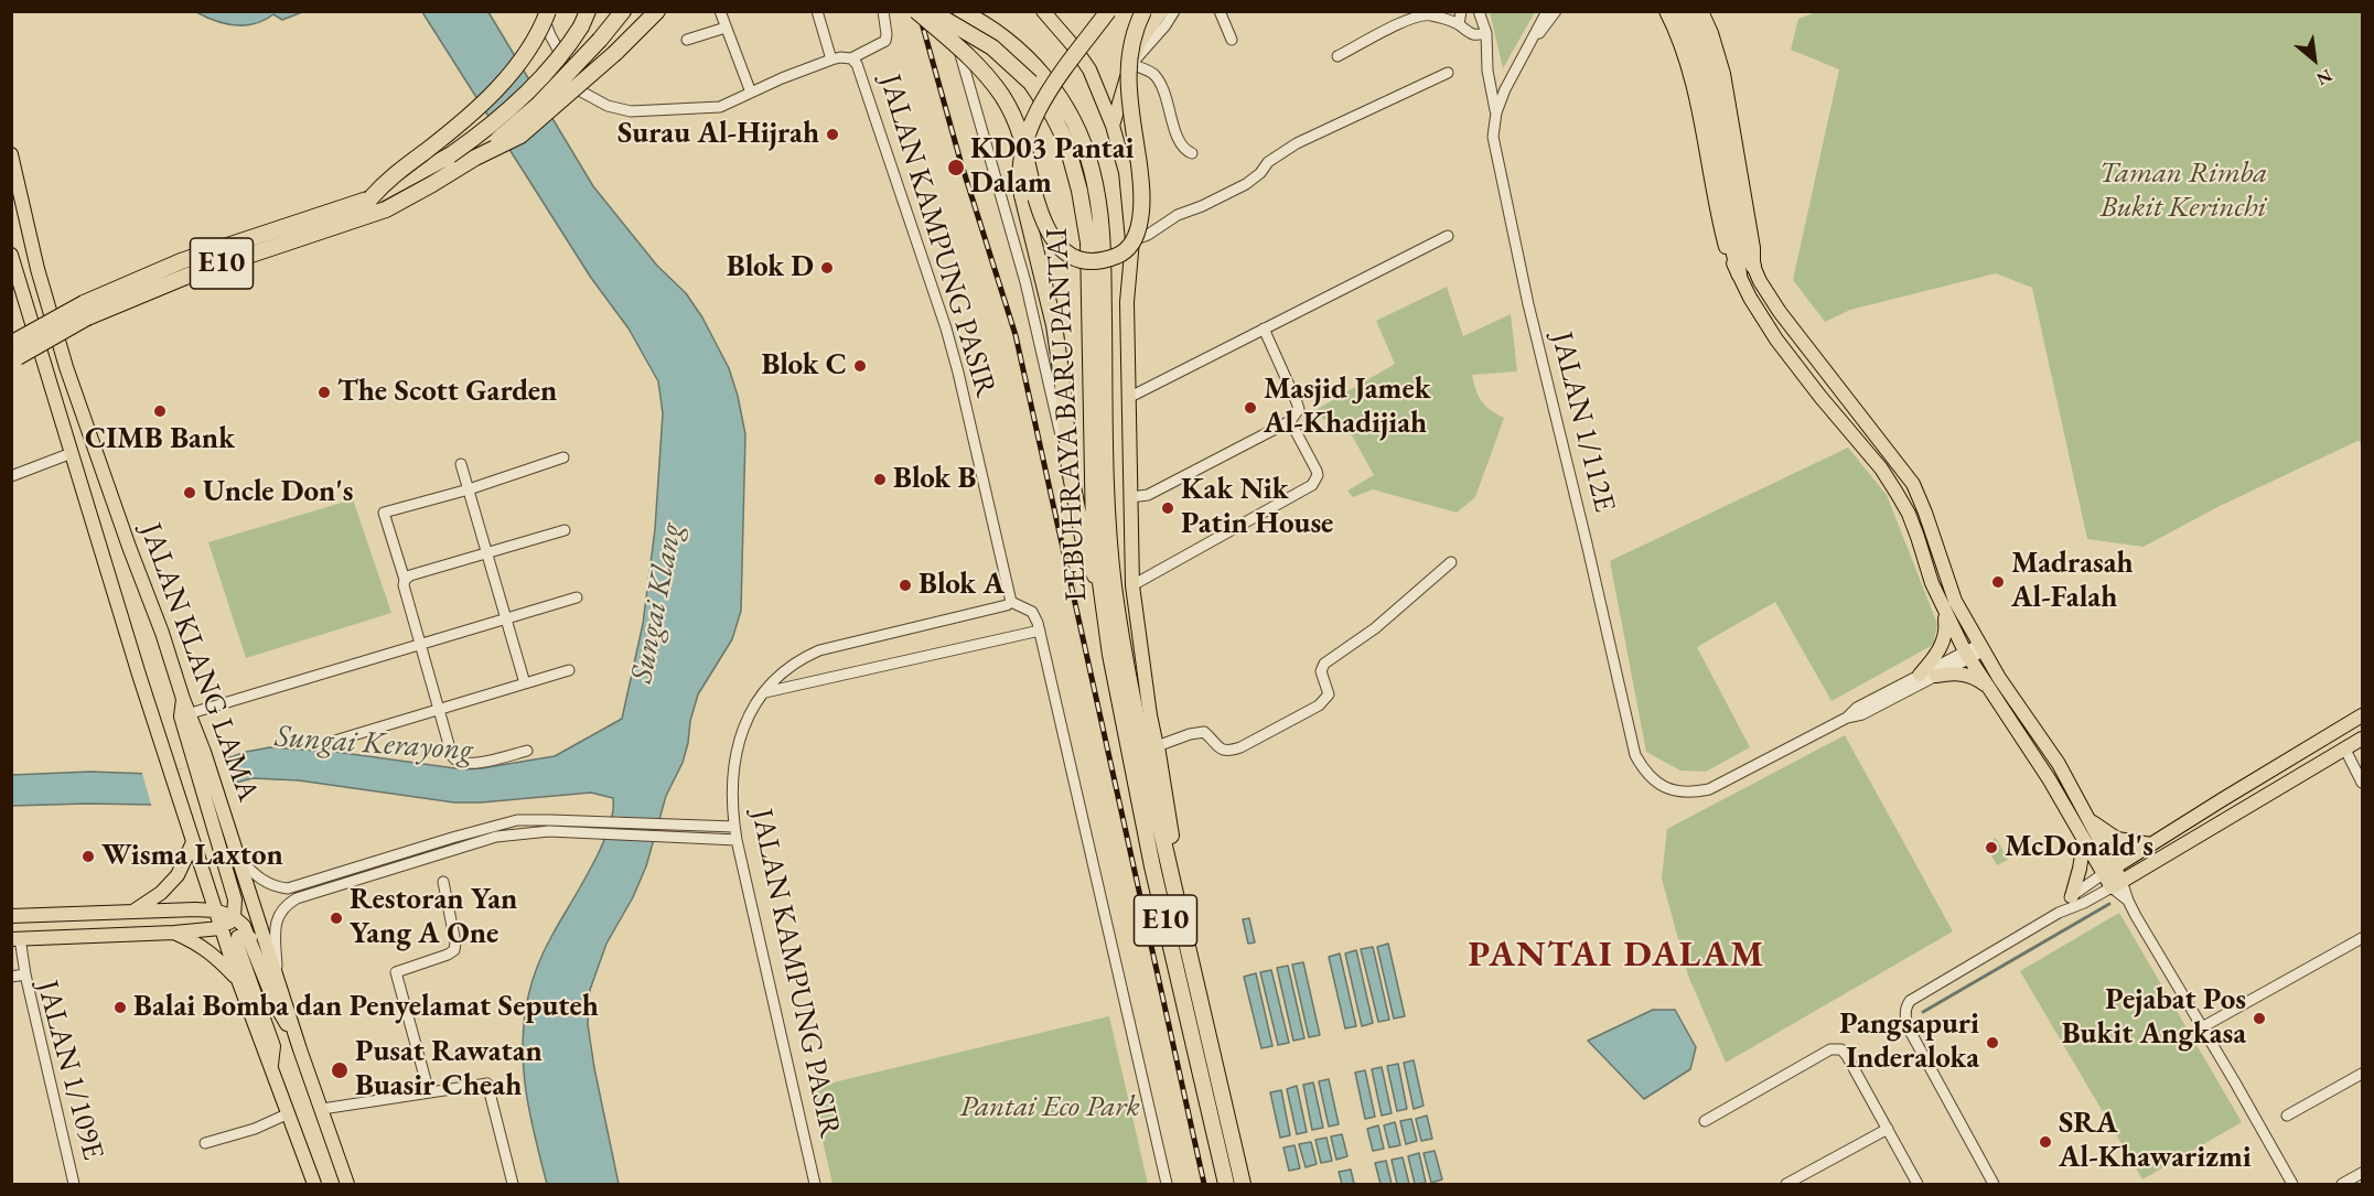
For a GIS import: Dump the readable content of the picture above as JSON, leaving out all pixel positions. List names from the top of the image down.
{
  "streets": {
    "highway": ["E10", "LEBUHRAYA BARU PANTAI"],
    "main road": ["JALAN KLANG LAMA"],
    "street": ["JALAN KAMPUNG PASIR", "JALAN 1/112E", "JALAN 1/109E"]
  },
  "districts": ["PANTAI DALAM"],
  "water": ["Sungai Klang", "Sungai Kerayong"],
  "parks": ["Taman Rimba Bukit Kerinchi", "Pantai Eco Park"],
  "places": [
    "Surau Al-Hijrah",
    "KD03 Pantai Dalam",
    "Blok D",
    "Blok C",
    "The Scott Garden",
    "Masjid Jamek Al-Khadijiah",
    "CIMB Bank",
    "Blok B",
    "Uncle Don's",
    "Kak Nik Patin House",
    "Madrasah Al-Falah",
    "Blok A",
    "McDonald's",
    "Wisma Laxton",
    "Restoran Yan Yang A One",
    "Balai Bomba dan Penyelamat Seputeh",
    "Pejabat Pos Bukit Angkasa",
    "Pangsapuri Inderaloka",
    "Pusat Rawatan Buasir Cheah",
    "SRA Al-Khawarizmi"
  ],
  "north": "bottom right"
}
